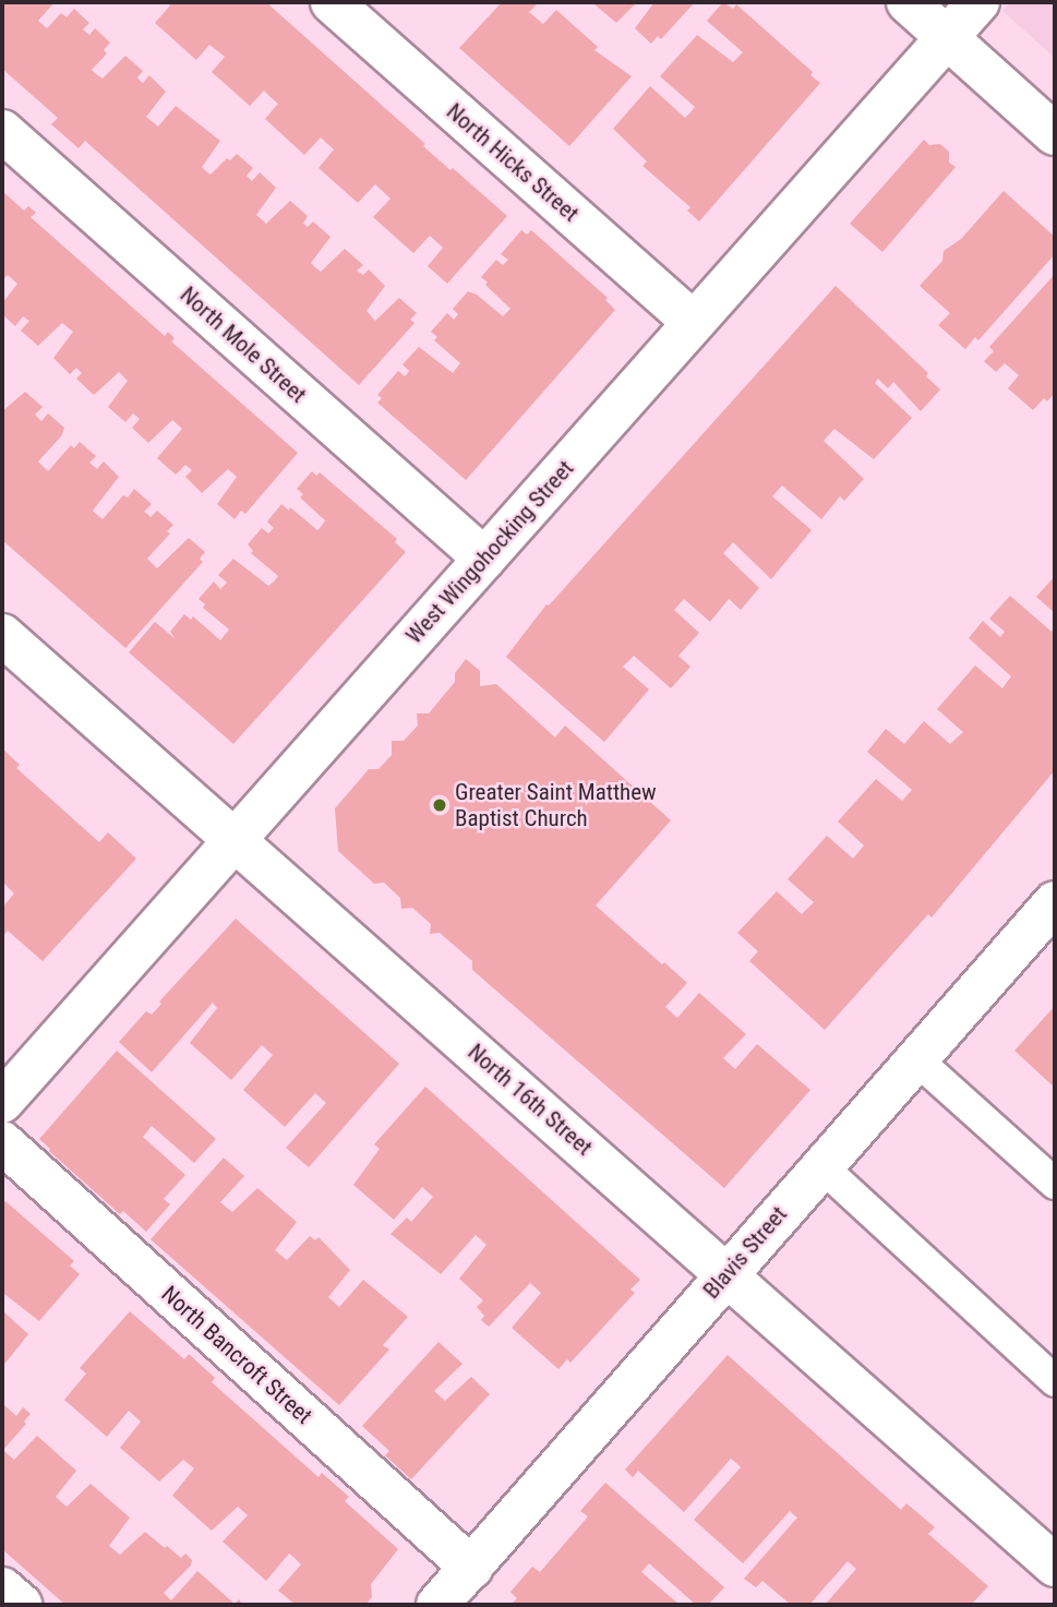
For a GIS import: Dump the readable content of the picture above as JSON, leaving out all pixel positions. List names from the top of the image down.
{
  "streets": {
    "street": [
      "North Hicks Street",
      "North Mole Street",
      "West Wingohocking Street",
      "North 16th Street",
      "Blavis Street",
      "North Bancroft Street"
    ]
  },
  "crossings": [
    ["North Hicks Street", "West Wingohocking Street"],
    ["North Mole Street", "West Wingohocking Street"],
    ["West Wingohocking Street", "North 16th Street"],
    ["North 16th Street", "Blavis Street"],
    ["Blavis Street", "North Bancroft Street"]
  ],
  "places": ["Greater Saint Matthew Baptist Church"]
}
